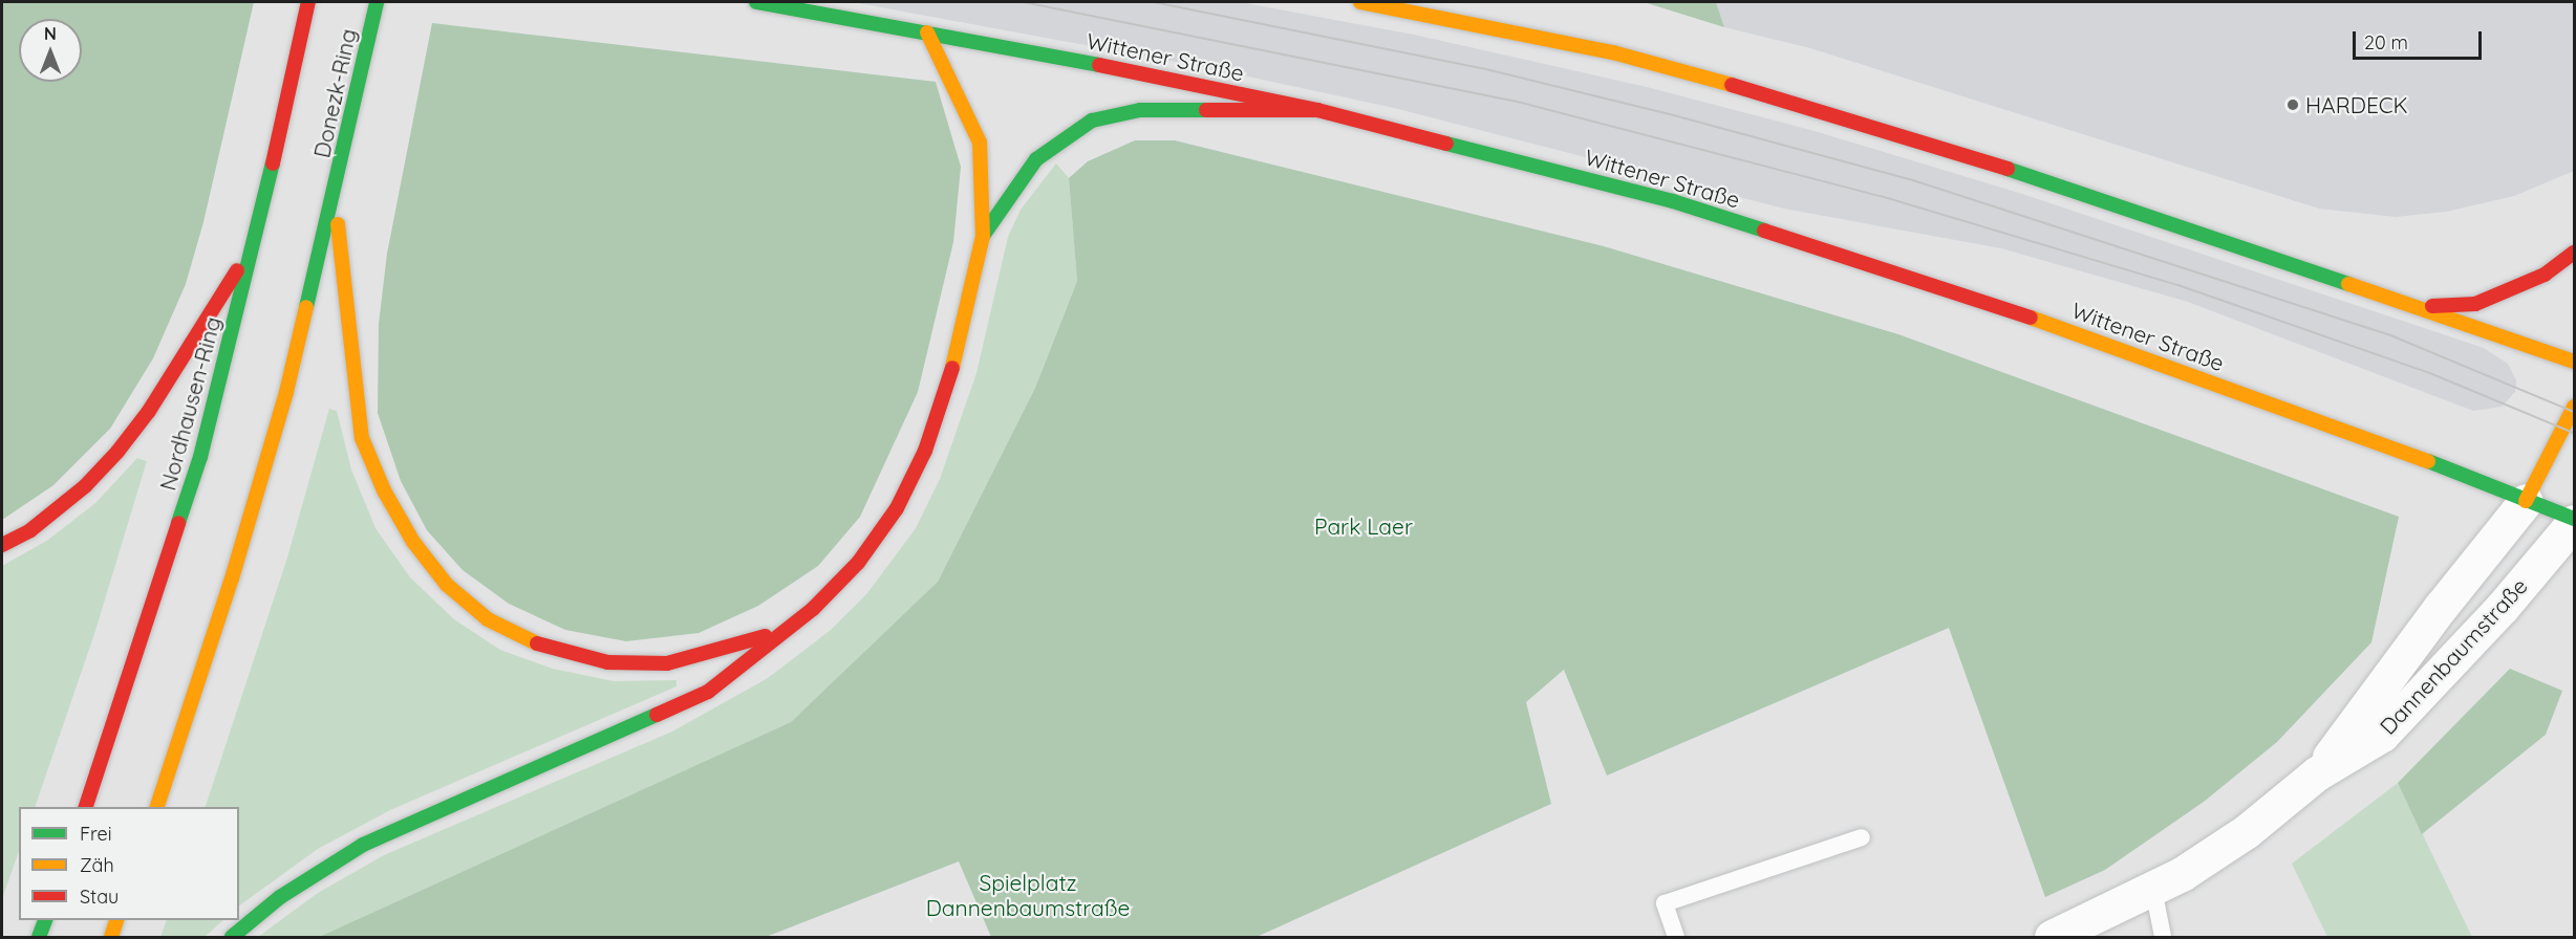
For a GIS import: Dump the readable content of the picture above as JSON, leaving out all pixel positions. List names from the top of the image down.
{
  "streets": {
    "main road": ["Wittener Straße", "Donezk-Ring", "Nordhausen-Ring"],
    "street": ["Dannenbaumstraße"]
  },
  "crossings": [
    ["Wittener Straße", "Dannenbaumstraße"]
  ],
  "parks": ["Park Laer", "Spielplatz Dannenbaumstraße"],
  "places": ["HARDECK"],
  "legend": ["Frei", "Zäh", "Stau"],
  "scale_bar": "20 m",
  "north": "top"
}
